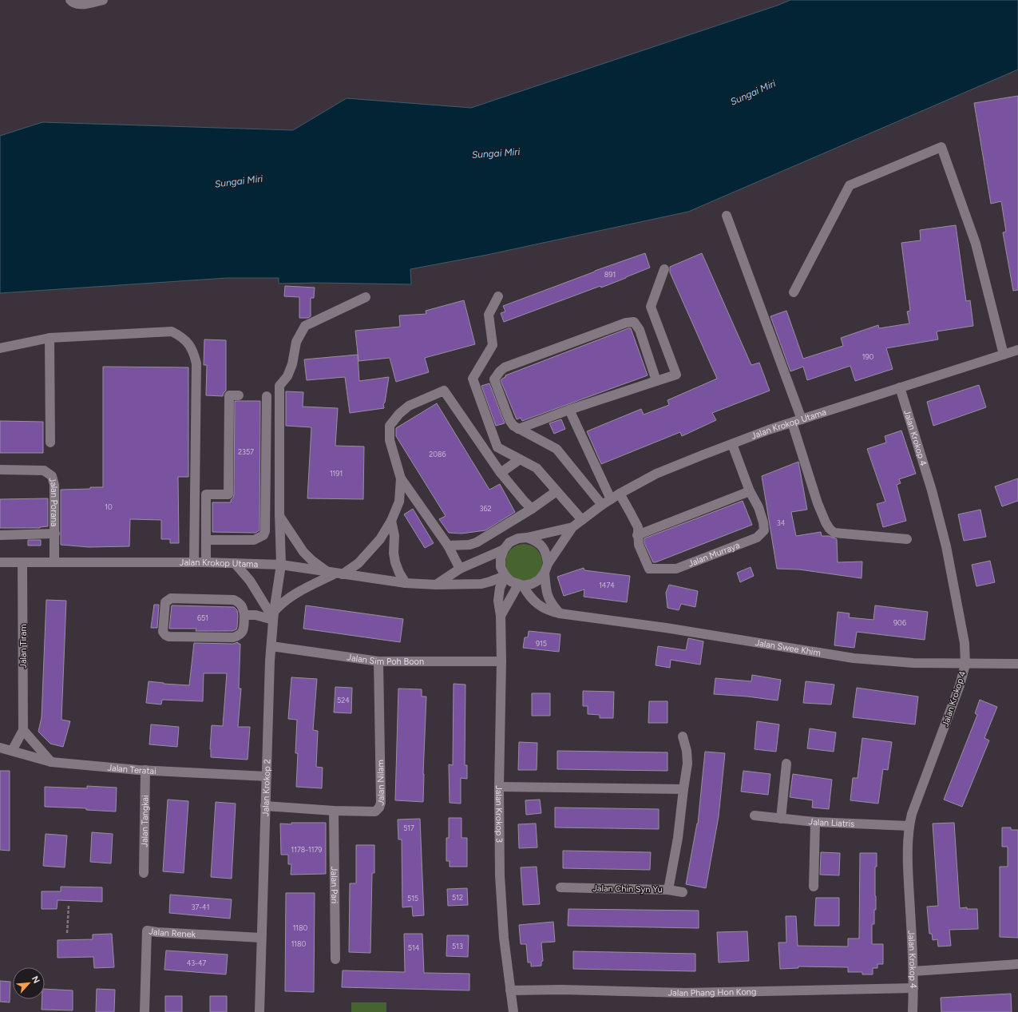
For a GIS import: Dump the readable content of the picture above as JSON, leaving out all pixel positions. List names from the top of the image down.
{
  "streets": {
    "street": [
      "Jalan Krokop Utama",
      "Jalan Krokop 4",
      "Jalan Porana",
      "Jalan Murraya",
      "Jalan Tiram",
      "Jalan Swee Khim",
      "Jalan Sim Poh Boon",
      "Jalan Teratai",
      "Jalan Nilam",
      "Jalan Krokop 2",
      "Jalan Krokop 3",
      "Jalan Tangkai",
      "Jalan Liatris",
      "Jalan Pari",
      "Jalan Chin Syn Yu",
      "Jalan Renek",
      "Jalan Phang Hon Kong"
    ]
  },
  "crossings": [
    ["Jalan Krokop Utama", "Jalan Krokop 4"],
    ["Jalan Krokop Utama", "Jalan Porana"],
    ["Jalan Krokop Utama", "Jalan Murraya"],
    ["Jalan Krokop Utama", "Jalan Tiram"],
    ["Jalan Krokop Utama", "Jalan Swee Khim"],
    ["Jalan Krokop Utama", "Jalan Krokop 2"],
    ["Jalan Krokop Utama", "Jalan Krokop 3"],
    ["Jalan Krokop 4", "Jalan Swee Khim"],
    ["Jalan Krokop 4", "Jalan Liatris"],
    ["Jalan Krokop 4", "Jalan Phang Hon Kong"],
    ["Jalan Swee Khim", "Jalan Krokop 3"],
    ["Jalan Sim Poh Boon", "Jalan Nilam"],
    ["Jalan Sim Poh Boon", "Jalan Krokop 2"],
    ["Jalan Sim Poh Boon", "Jalan Krokop 3"],
    ["Jalan Teratai", "Jalan Krokop 2"],
    ["Jalan Teratai", "Jalan Tangkai"],
    ["Jalan Nilam", "Jalan Krokop 2"],
    ["Jalan Nilam", "Jalan Pari"],
    ["Jalan Krokop 2", "Jalan Renek"],
    ["Jalan Krokop 3", "Jalan Phang Hon Kong"]
  ],
  "water": ["Sungai Miri"],
  "house_numbers": [
    "891",
    "190",
    "2357",
    "2086",
    "1191",
    "10",
    "362",
    "34",
    "1474",
    "651",
    "906",
    "915",
    "524",
    "517",
    "1178-1179",
    "512",
    "515",
    "37-41",
    "1180",
    "1180",
    "513",
    "514",
    "43-47"
  ],
  "north": "top right"
}
